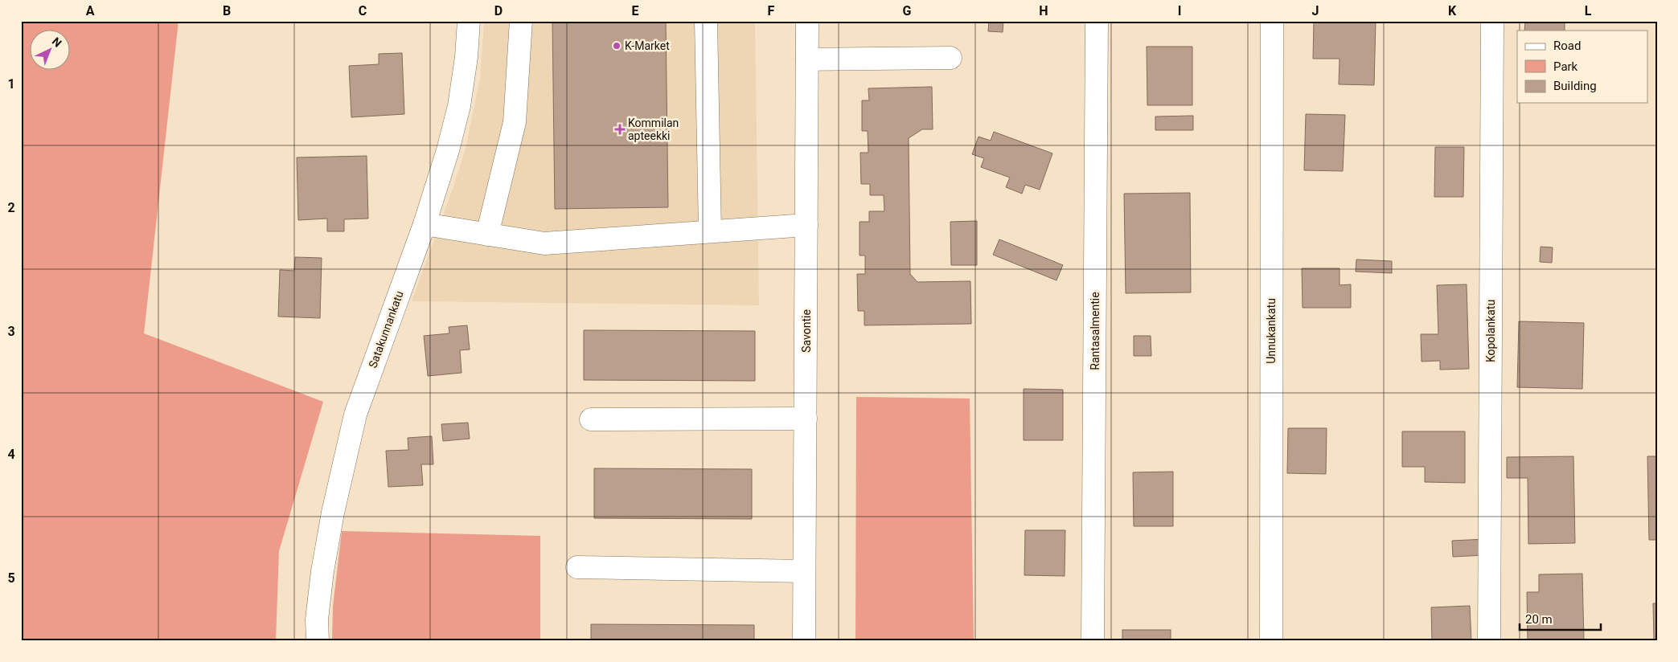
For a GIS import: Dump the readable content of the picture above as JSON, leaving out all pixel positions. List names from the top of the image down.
{
  "streets": {
    "street": [
      "Satakunnankatu",
      "Savontie",
      "Rantasalmentie",
      "Unnukankatu",
      "Kopolankatu"
    ]
  },
  "places": {
    "other": ["K-Market"],
    "health": ["Kommilan apteekki"]
  },
  "legend": ["Road", "Park", "Building"],
  "scale_bar": "20 m",
  "north": "top right",
  "grid": {
    "columns": [
      "A",
      "B",
      "C",
      "D",
      "E",
      "F",
      "G",
      "H",
      "I",
      "J",
      "K",
      "L"
    ],
    "rows": [
      "1",
      "2",
      "3",
      "4",
      "5"
    ]
  }
}
